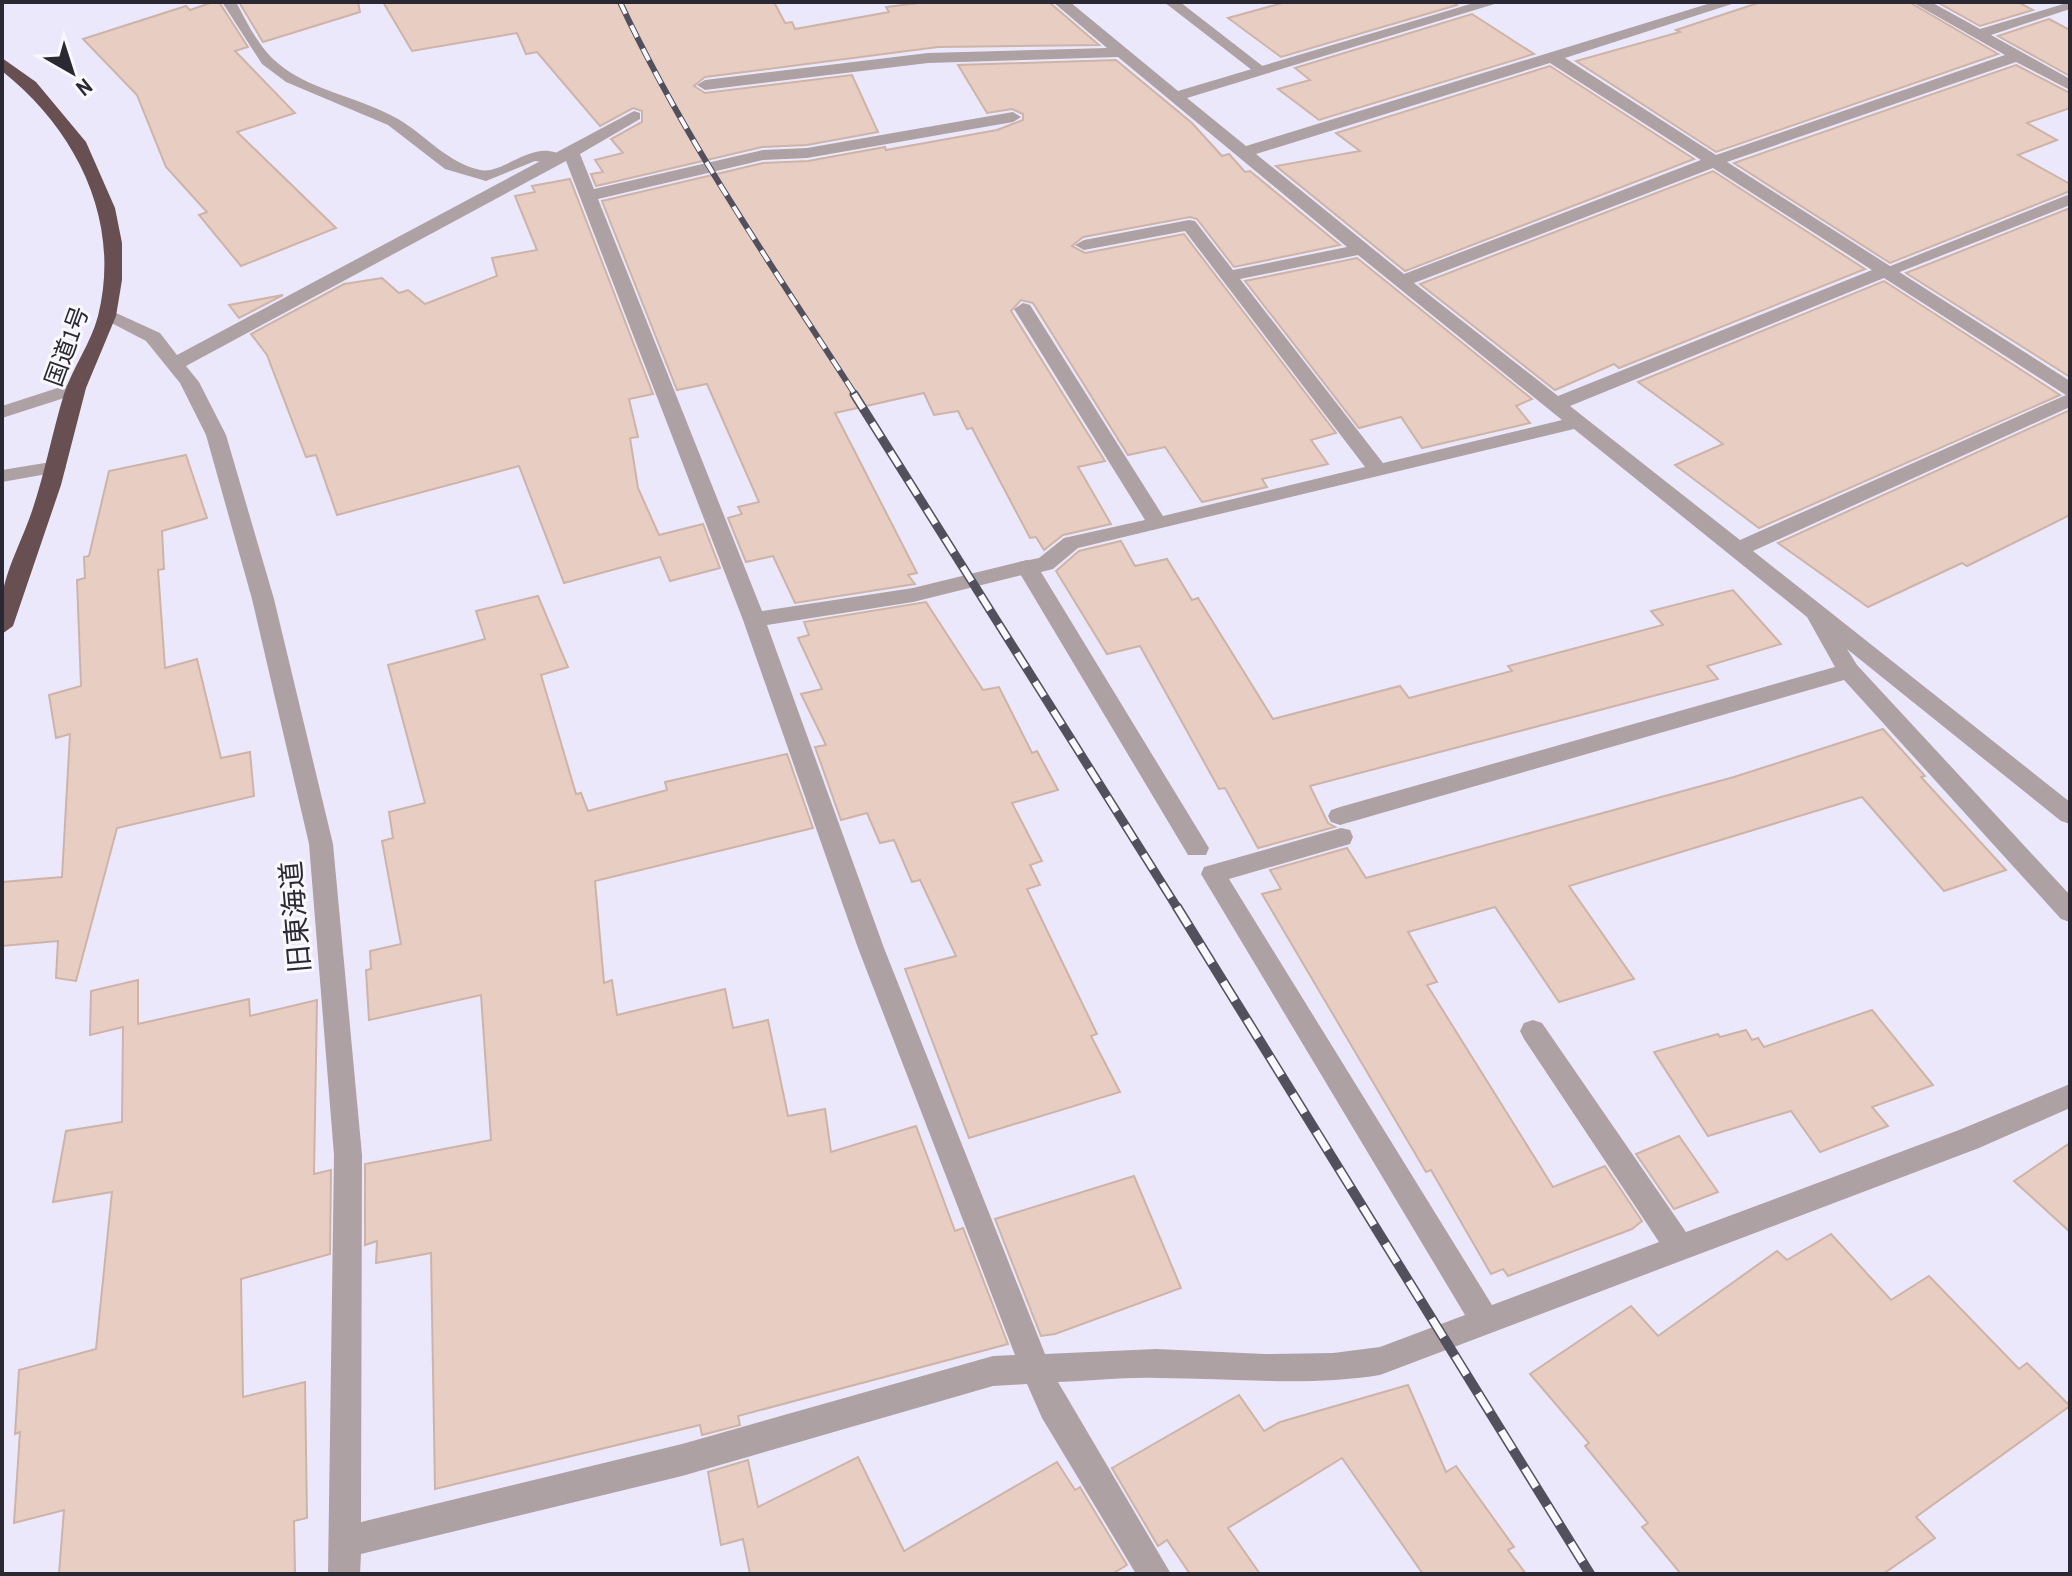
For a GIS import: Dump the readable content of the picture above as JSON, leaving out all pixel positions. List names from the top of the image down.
{
  "streets": {
    "highway": ["国道1号"],
    "street": ["旧東海道"]
  },
  "crossings": [
    ["国道1号", "旧東海道"]
  ],
  "north": "bottom right"
}
